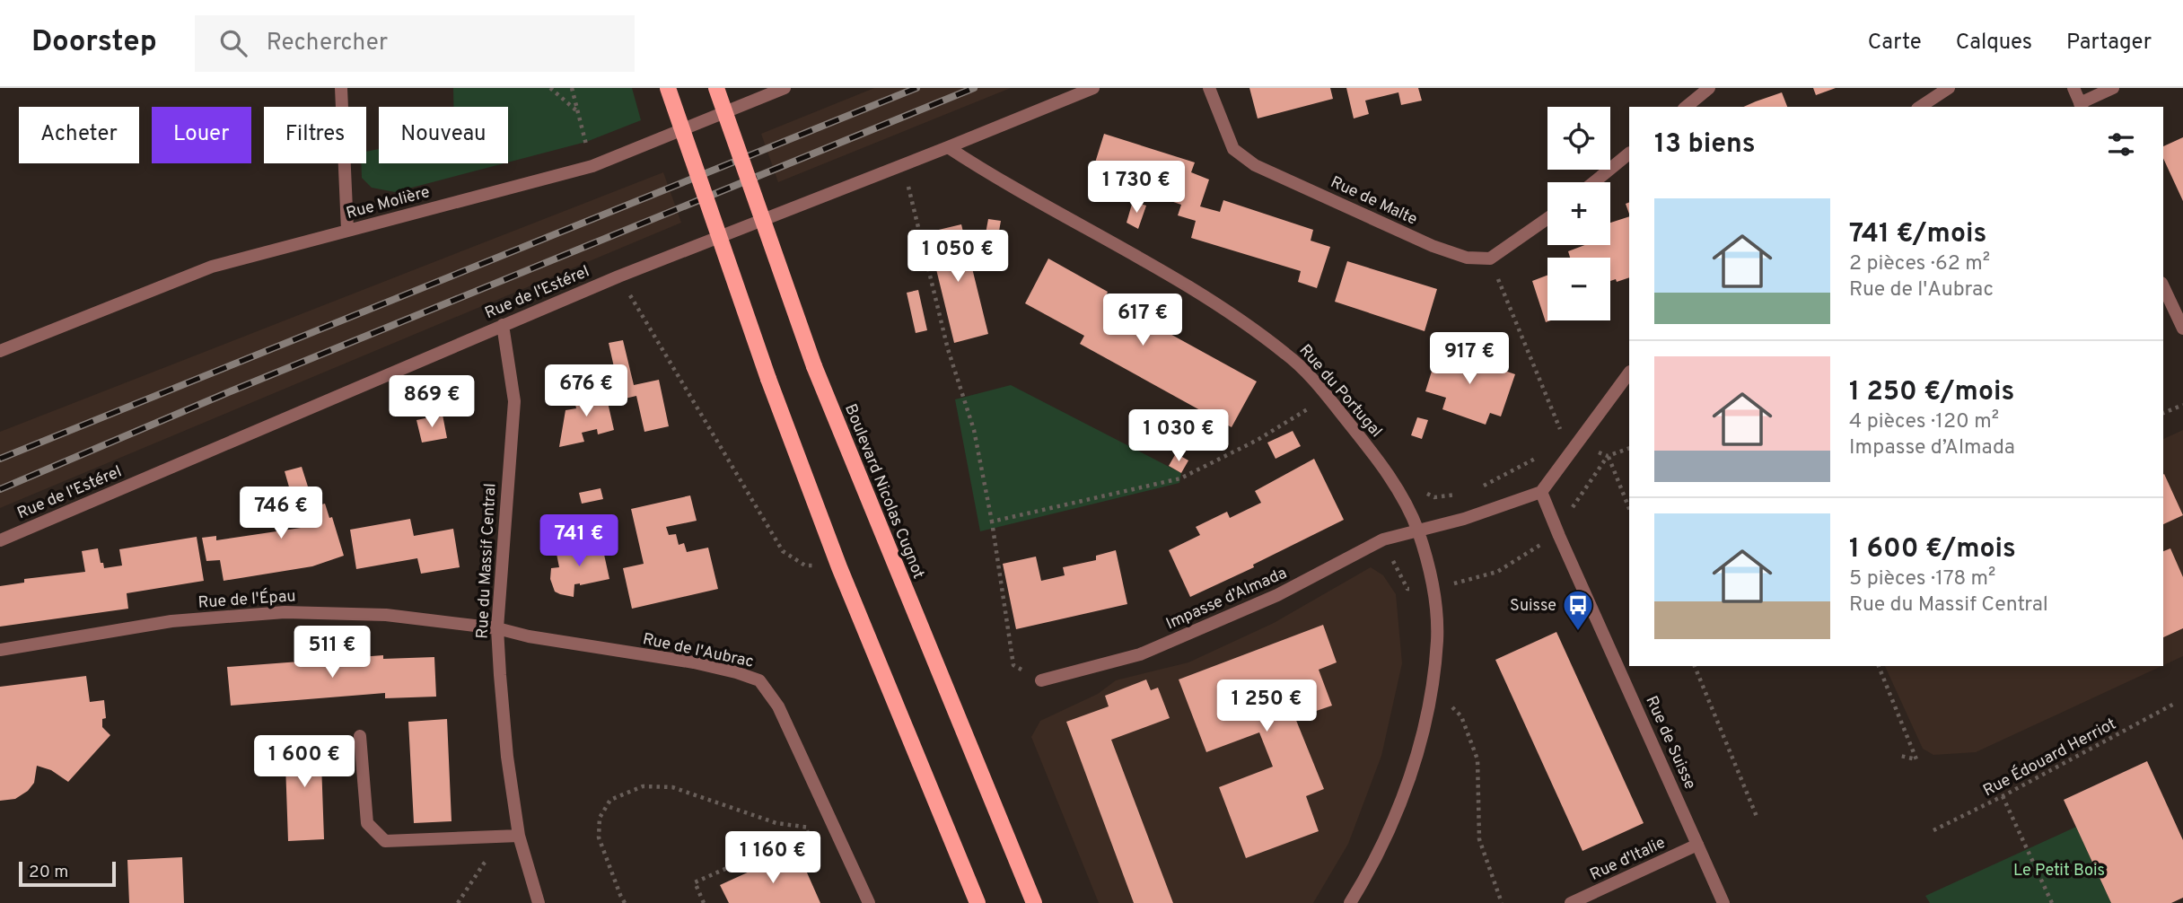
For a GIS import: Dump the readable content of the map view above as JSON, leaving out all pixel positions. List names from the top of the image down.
{
  "streets": {
    "main road": ["Boulevard Nicolas Cugnot"],
    "street": [
      "Rue de Malte",
      "Rue Molière",
      "Rue de l'Estérel",
      "Rue du Portugal",
      "Rue du Massif Central",
      "Impasse d’Almada",
      "Rue de l'Épau",
      "Rue de l'Aubrac",
      "Rue de Suisse",
      "Rue d'Italie"
    ],
    "path": ["Rue Édouard Herriot"]
  },
  "crossings": [
    ["Rue de l'Estérel", "Rue du Portugal"],
    ["Rue de l'Estérel", "Rue du Massif Central"],
    ["Rue du Portugal", "Impasse d’Almada"],
    ["Rue du Massif Central", "Rue de l'Épau"],
    ["Rue du Massif Central", "Rue de l'Aubrac"],
    ["Impasse d’Almada", "Rue de Suisse"],
    ["Rue de l'Épau", "Rue de l'Aubrac"],
    ["Rue de Suisse", "Rue d'Italie"]
  ],
  "parks": ["Le Petit Bois"],
  "places": {
    "bus stop": ["Suisse"]
  },
  "scale_bar": "20 m",
  "page": {
    "header": "Doorstep",
    "search": "Rechercher",
    "nav": ["Carte", "Calques", "Partager"],
    "map_buttons": ["+", "−"],
    "chip": [
      "Acheter",
      "Louer",
      "Filtres",
      "Nouveau"
    ],
    "heading": "13 biens",
    "price": [
      "1 730 €",
      "1 050 €",
      "617 €",
      "917 €",
      "676 €",
      "869 €",
      "1 030 €",
      "746 €",
      "741 €",
      "511 €",
      "1 250 €",
      "1 600 €",
      "1 160 €"
    ],
    "list": [
      {
        "name": "741 €/mois",
        "note": "2 pièces · 62 m² · Rue de l'Aubrac"
      },
      {
        "name": "1 250 €/mois",
        "note": "4 pièces · 120 m² · Impasse d’Almada"
      },
      {
        "name": "1 600 €/mois",
        "note": "5 pièces · 178 m² · Rue du Massif Central"
      }
    ],
    "scale": "20 m"
  }
}
